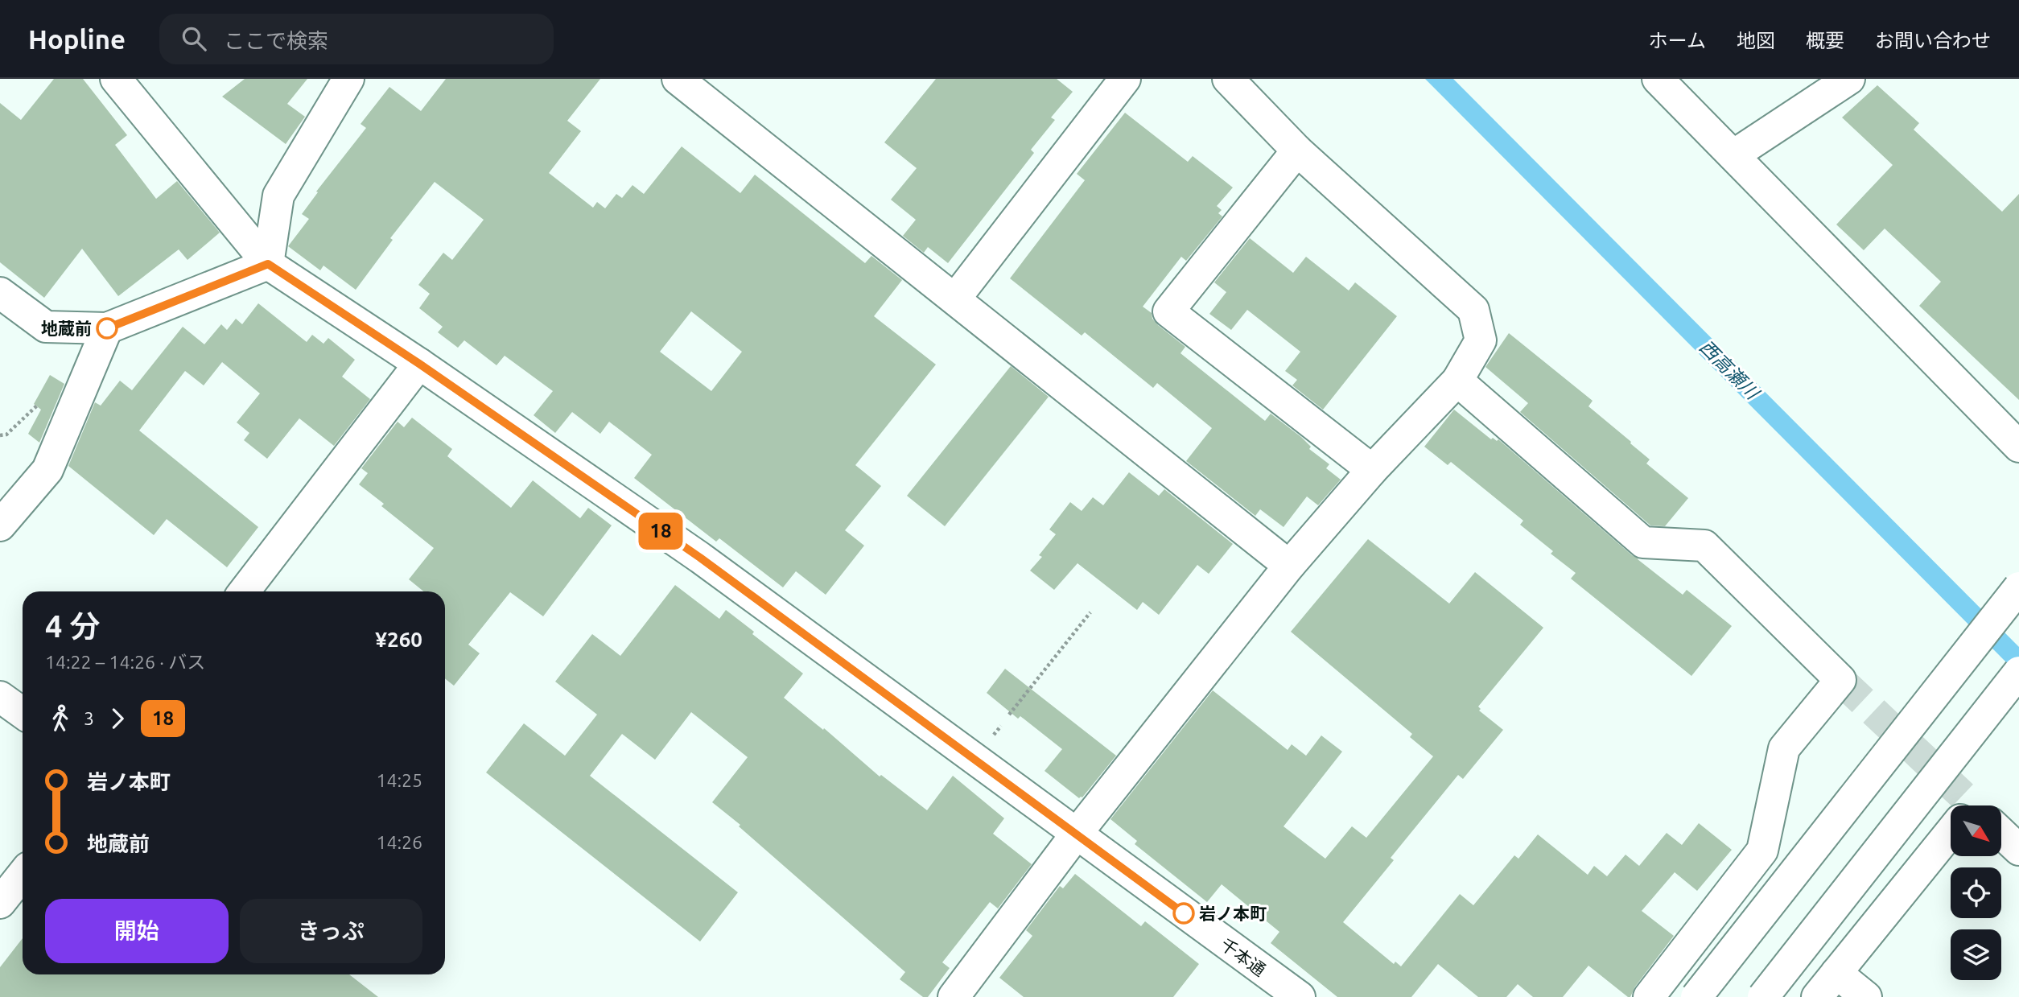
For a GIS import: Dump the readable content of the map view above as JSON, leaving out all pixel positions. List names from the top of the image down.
{
  "streets": {
    "street": ["千本通"]
  },
  "water": ["西高瀬川"],
  "places": ["地蔵前", "岩ノ本町"],
  "lines": ["bus line 18"],
  "north": "bottom right",
  "page": {
    "header": "Hopline",
    "search": "ここで検索",
    "nav": [
      "ホーム",
      "地図",
      "概要",
      "お問い合わせ"
    ],
    "on_map": "18",
    "heading": ["4 分", "14:22 – 14:26 · バス", "¥260"],
    "legs": ["3", "18"],
    "list": [
      {
        "name": "岩ノ本町",
        "value": "14:25"
      },
      {
        "name": "地蔵前",
        "value": "14:26"
      }
    ],
    "buttons": ["開始", "きっぷ"]
  }
}
